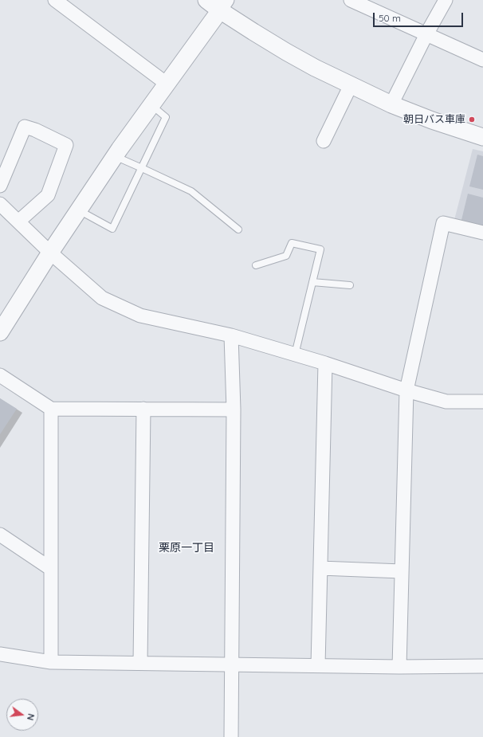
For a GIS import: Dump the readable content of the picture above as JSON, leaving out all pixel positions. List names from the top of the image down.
{
  "districts": ["栗原一丁目"],
  "places": ["朝日バス車庫"],
  "scale_bar": "50 m",
  "north": "right"
}
